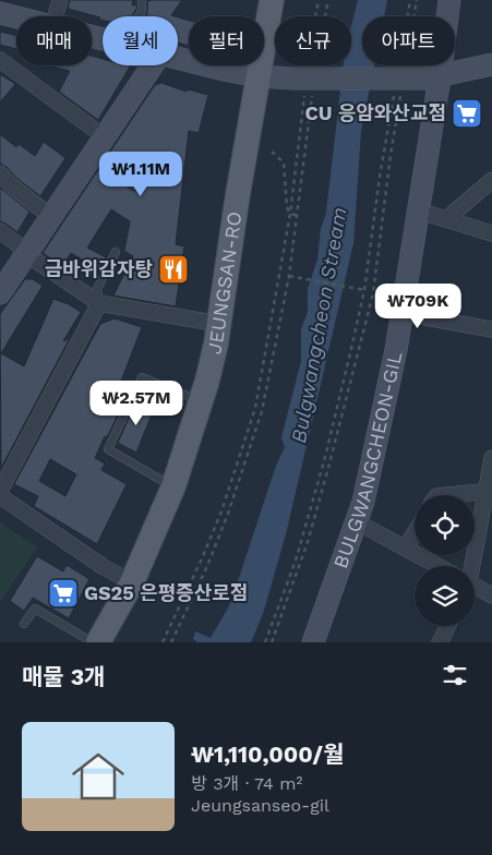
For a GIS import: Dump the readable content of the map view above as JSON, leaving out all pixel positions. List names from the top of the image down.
{
  "streets": {
    "main road": ["JEUNGSAN-RO"],
    "street": ["BULGWANGCHEON-GIL"]
  },
  "water": ["Bulgwangcheon Stream"],
  "places": {
    "supermarket": ["CU 응암와산교점", "GS25 은평증산로점"],
    "restaurant": ["금바위감자탕"]
  },
  "page": {
    "chip": [
      "매매",
      "월세",
      "필터",
      "신규",
      "아파트"
    ],
    "price": ["₩1.11M", "₩709K", "₩2.57M"],
    "heading": "매물 3개",
    "list": [
      {
        "name": "₩1,110,000/월",
        "note": "방 3개 · 74 m² · Jeungsanseo-gil"
      }
    ]
  }
}
